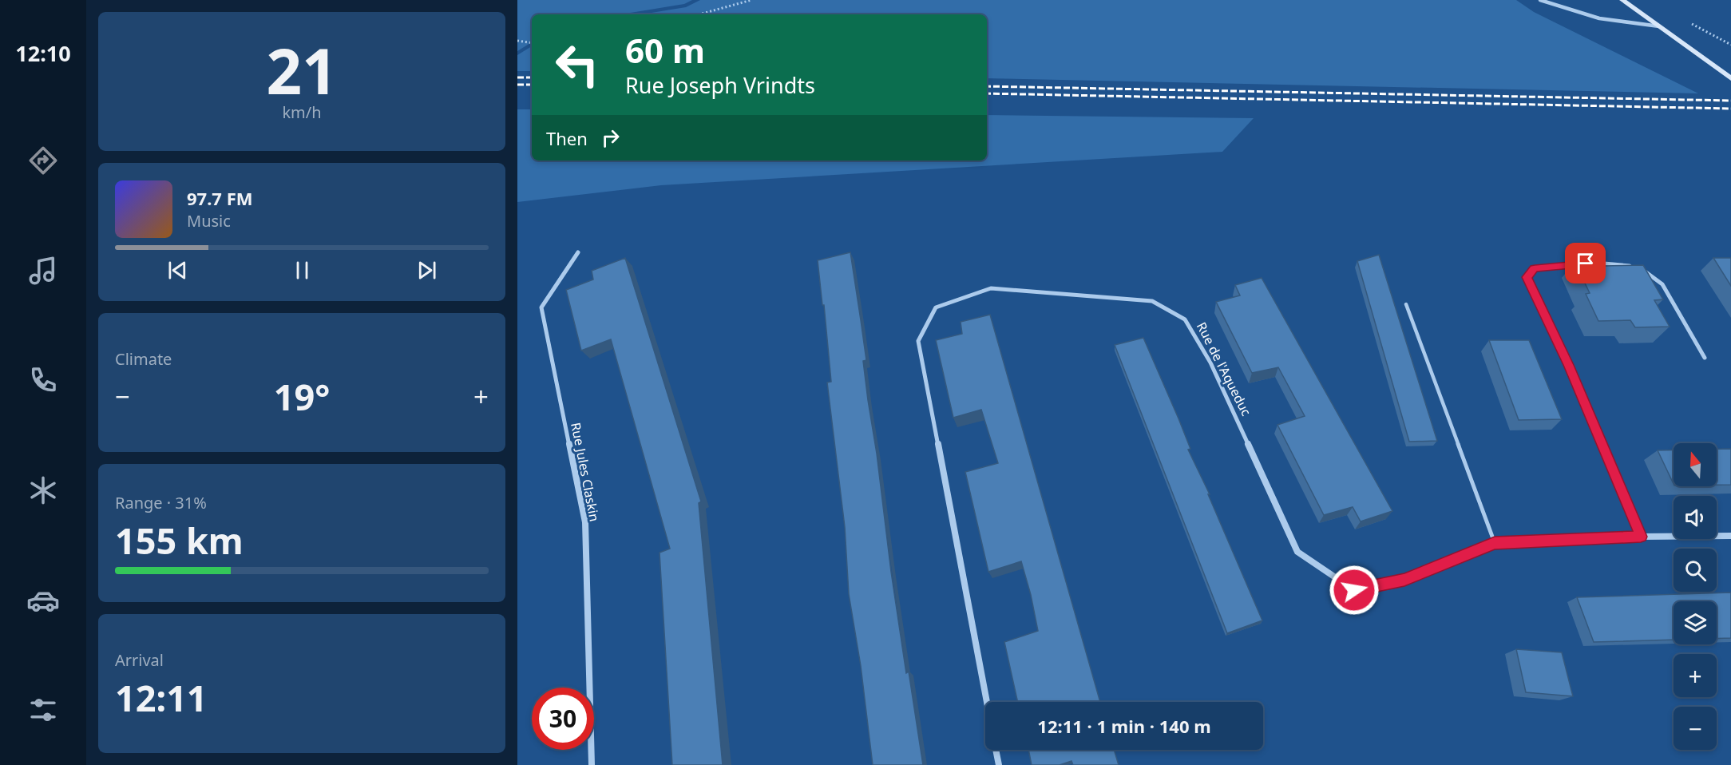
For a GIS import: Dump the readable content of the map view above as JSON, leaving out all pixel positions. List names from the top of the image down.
{
  "streets": {
    "street": ["Rue de l'Aqueduc", "Rue Jules Claskin"]
  },
  "north": "top",
  "page": {
    "tabs": "12:10",
    "tile": [
      ["21", "km/h"],
      "Climate",
      ["Range · 31%", "155 km"],
      ["Arrival", "12:11"]
    ],
    "turn": ["60 m", "Rue Joseph Vrindts"],
    "then": "Then",
    "song": ["97.7 FM", "Music"],
    "heat": ["−", "19°", "+"],
    "map_buttons": ["+", "−"],
    "limit": "30",
    "trip": "12:11 · 1 min · 140 m"
  }
}
